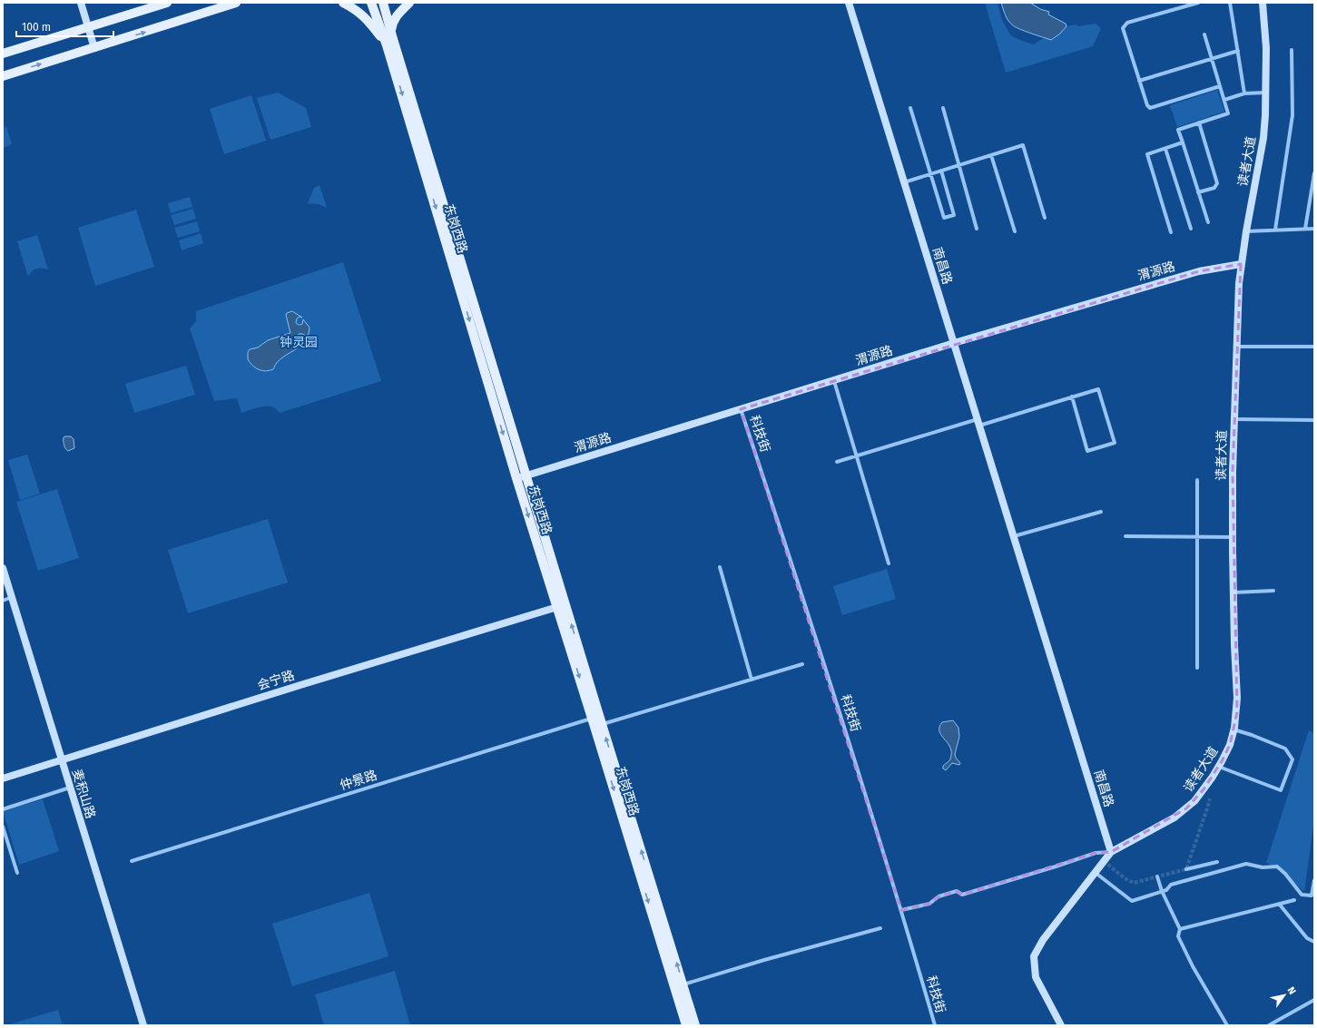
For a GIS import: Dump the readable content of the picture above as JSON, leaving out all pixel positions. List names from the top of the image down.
{
  "streets": {
    "main road": [
      "读者大道",
      "东岗西路",
      "南昌路",
      "渭源路",
      "会宁路",
      "麦积山路"
    ],
    "street": ["科技街", "仲景路"]
  },
  "crossings": [
    ["读者大道", "南昌路"],
    ["读者大道", "渭源路"],
    ["东岗西路", "渭源路"],
    ["东岗西路", "会宁路"],
    ["东岗西路", "仲景路"],
    ["南昌路", "渭源路"],
    ["渭源路", "科技街"],
    ["会宁路", "麦积山路"]
  ],
  "parks": ["钟灵园"],
  "scale_bar": "100 m",
  "north": "top right"
}
